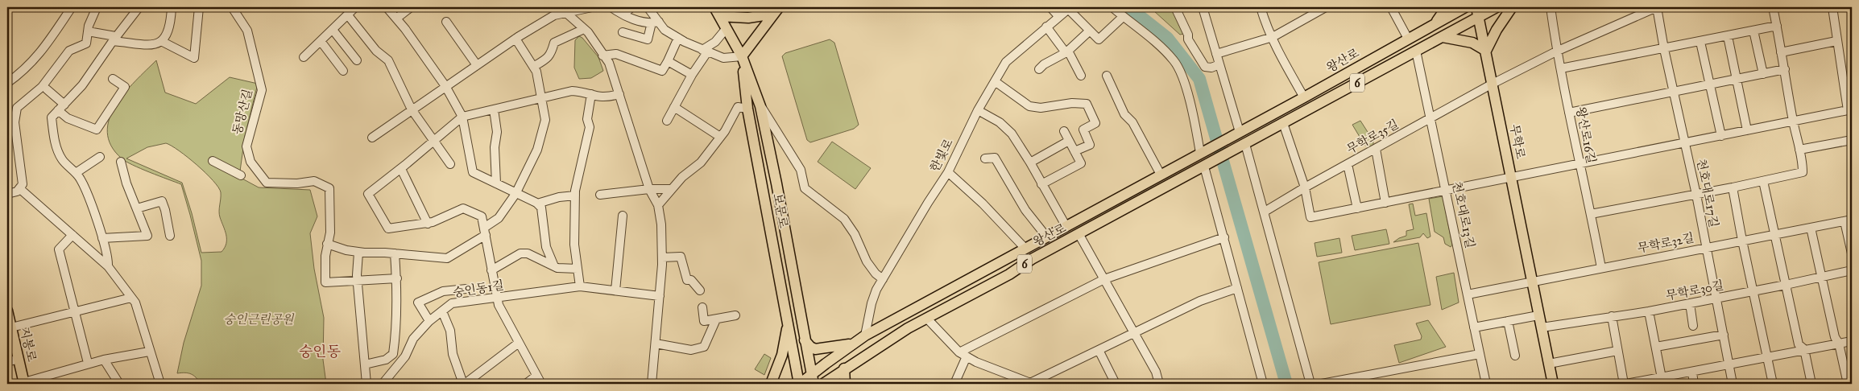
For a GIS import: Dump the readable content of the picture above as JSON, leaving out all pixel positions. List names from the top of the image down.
{
  "streets": {
    "main road": [
      "왕산로",
      "6",
      "무학로",
      "보문로",
      "지봉로"
    ],
    "street": [
      "동망산길",
      "왕산로16길",
      "무학로35길",
      "한빛로",
      "천호대로17길",
      "천호대로13길",
      "무학로32길",
      "숭인동1길",
      "무학로30길"
    ]
  },
  "crossings": [
    ["왕산로", "6"],
    ["왕산로", "한빛로"],
    ["왕산로", "보문로"],
    ["6", "무학로"],
    ["6", "천호대로13길"],
    ["왕산로16길", "무학로35길"],
    ["왕산로16길", "무학로32길"],
    ["무학로35길", "무학로"],
    ["무학로35길", "천호대로17길"],
    ["무학로35길", "천호대로13길"],
    ["무학로", "무학로32길"],
    ["무학로", "무학로30길"],
    ["천호대로17길", "무학로32길"],
    ["천호대로17길", "무학로30길"]
  ],
  "districts": ["숭인동"],
  "parks": ["숭인근린공원"]
}
